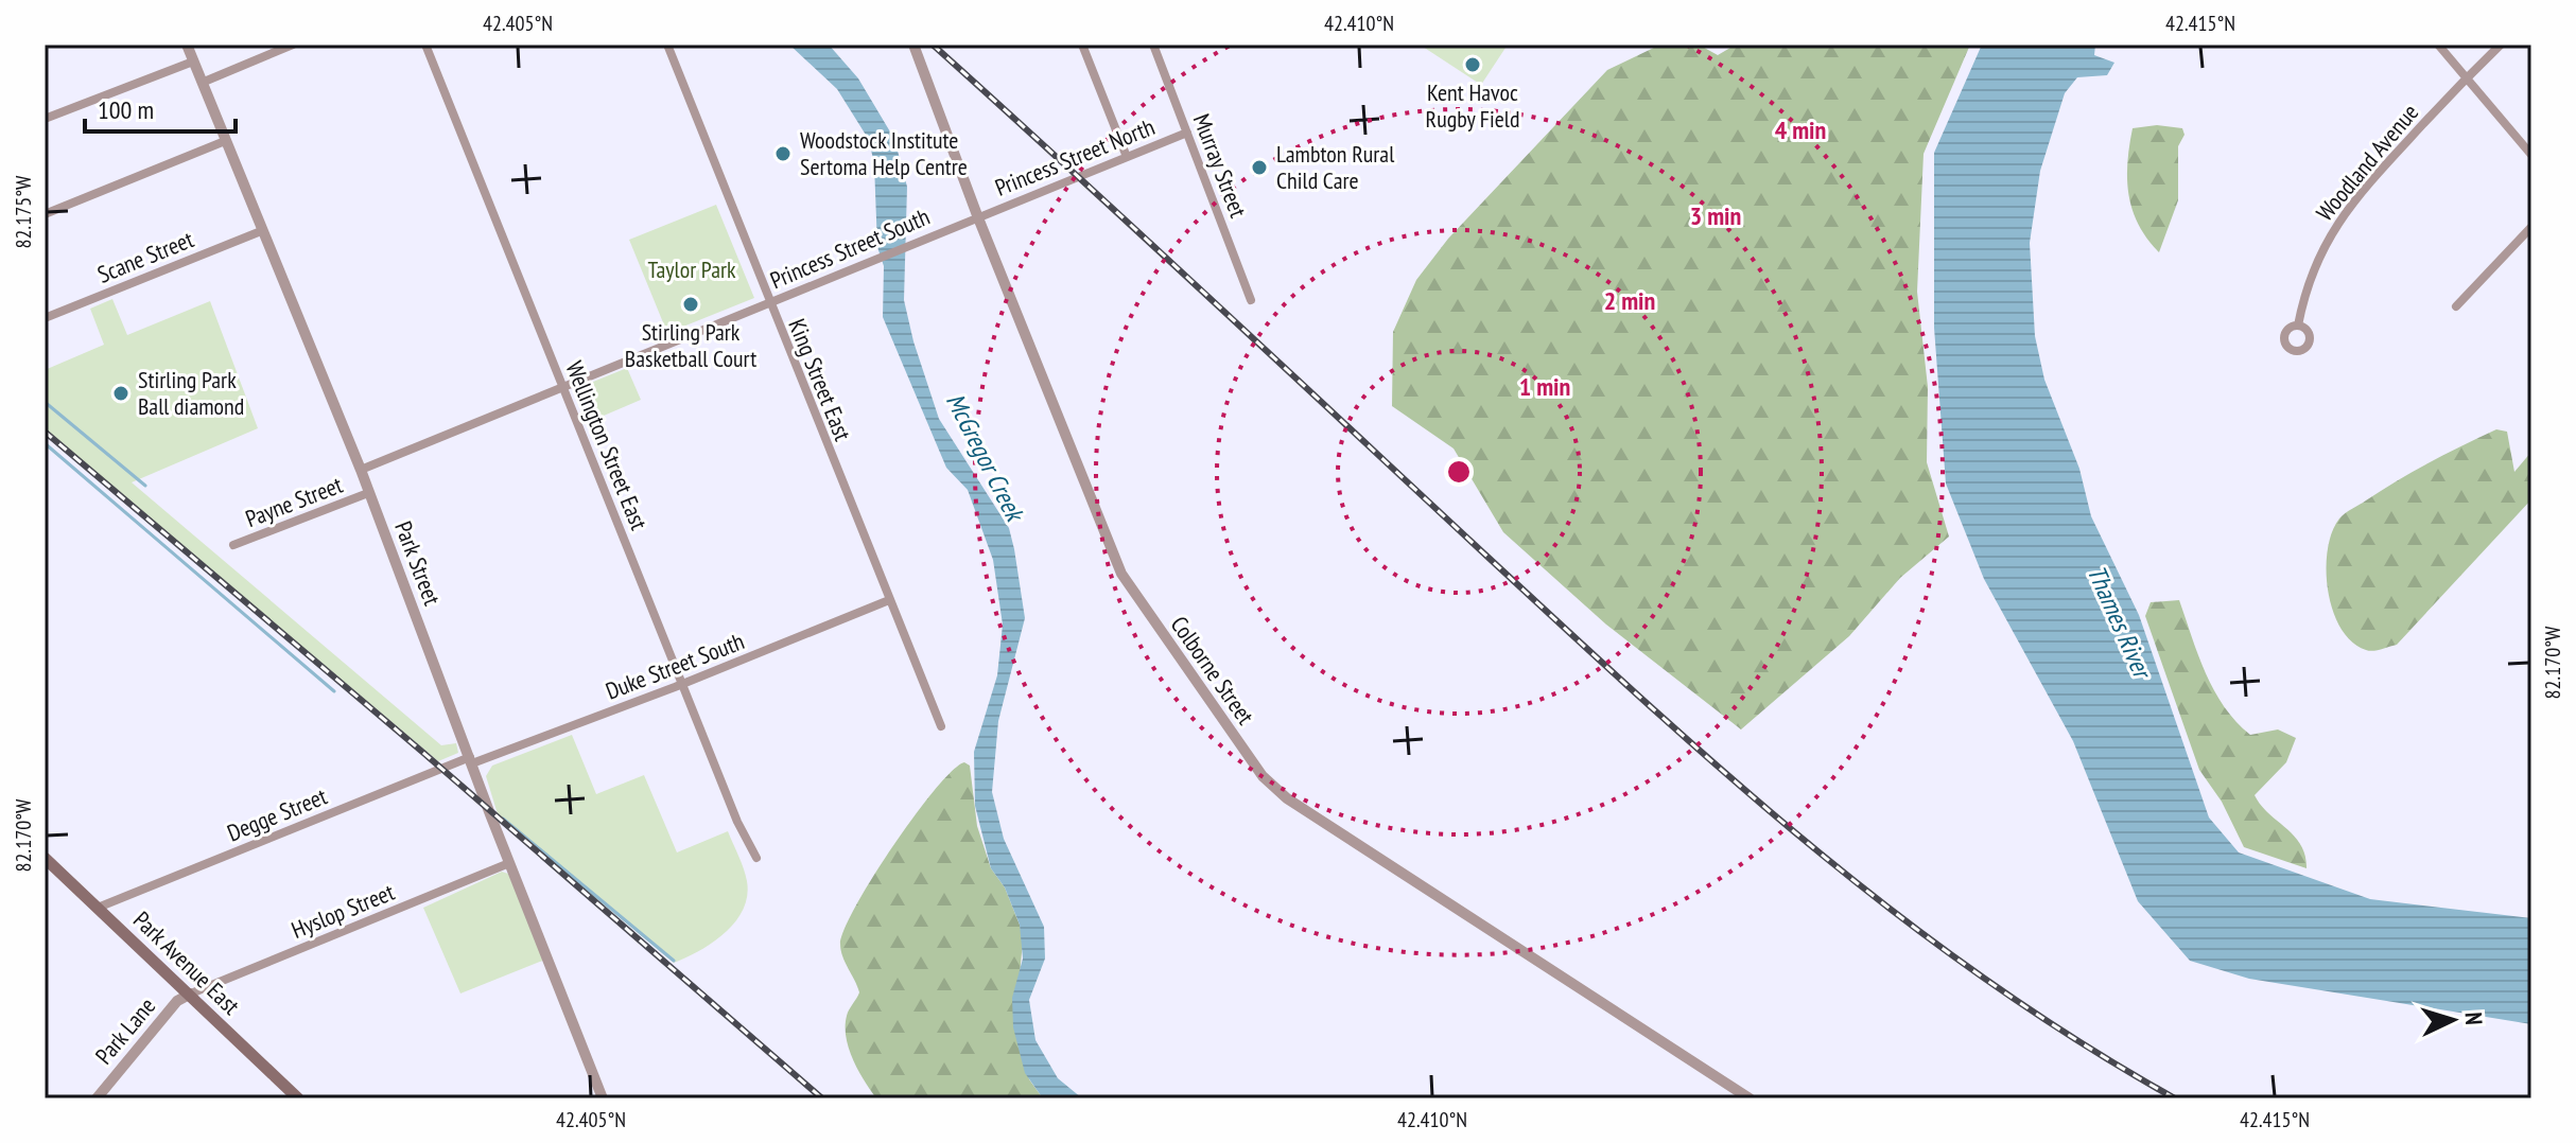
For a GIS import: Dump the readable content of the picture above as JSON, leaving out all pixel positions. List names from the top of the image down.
{
  "streets": {
    "main road": ["Park Avenue East"],
    "street": [
      "Princess Street North",
      "Woodland Avenue",
      "Murray Street",
      "Princess Street South",
      "Scane Street",
      "King Street East",
      "Wellington Street East",
      "Payne Street",
      "Park Street",
      "Duke Street South",
      "Colborne Street",
      "Degge Street",
      "Hyslop Street",
      "Park Lane"
    ]
  },
  "crossings": [
    ["Princess Street North", "Murray Street"],
    ["Princess Street North", "Princess Street South"],
    ["Princess Street North", "Colborne Street"],
    ["Princess Street South", "King Street East"],
    ["Princess Street South", "Wellington Street East"],
    ["Princess Street South", "Park Street"],
    ["Princess Street South", "Colborne Street"],
    ["Scane Street", "Park Street"],
    ["King Street East", "Duke Street South"],
    ["Wellington Street East", "Duke Street South"],
    ["Payne Street", "Park Street"],
    ["Park Street", "Duke Street South"],
    ["Park Street", "Degge Street"],
    ["Park Street", "Hyslop Street"],
    ["Duke Street South", "Degge Street"],
    ["Degge Street", "Park Avenue East"],
    ["Hyslop Street", "Park Avenue East"],
    ["Hyslop Street", "Park Lane"],
    ["Park Avenue East", "Park Lane"]
  ],
  "water": ["McGregor Creek", "Thames River"],
  "parks": ["Taylor Park"],
  "places": [
    "Kent Havoc Rugby Field",
    "Woodstock Institute Sertoma Help Centre",
    "Lambton Rural Child Care",
    "Stirling Park Basketball Court",
    "Stirling Park Ball diamond"
  ],
  "scale_bar": "100 m",
  "north": "right",
  "coordinates": [
    "42.405°N",
    "42.410°N",
    "42.415°N",
    "82.175°W",
    "82.170°W"
  ],
  "rings": [
    "4 min",
    "3 min",
    "2 min",
    "1 min"
  ]
}
